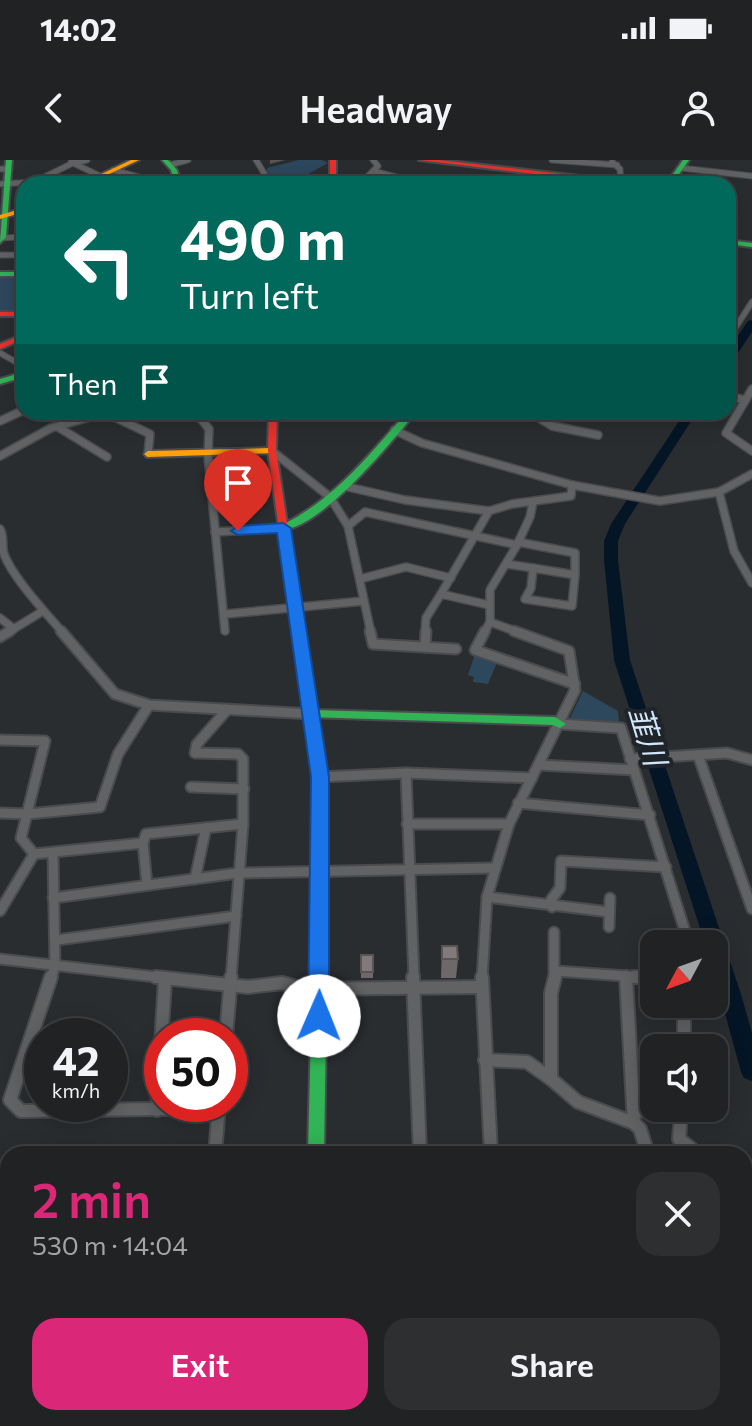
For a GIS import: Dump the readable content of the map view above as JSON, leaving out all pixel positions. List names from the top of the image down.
{
  "water": ["韮川"],
  "north": "bottom left",
  "page": {
    "status": "14:02",
    "header": "Headway",
    "turn": ["490 m", "Turn left"],
    "then": "Then",
    "speed": "42 km/h",
    "limit": "50",
    "heading": ["2 min", "530 m · 14:04"],
    "buttons": ["Exit", "Share"]
  }
}
